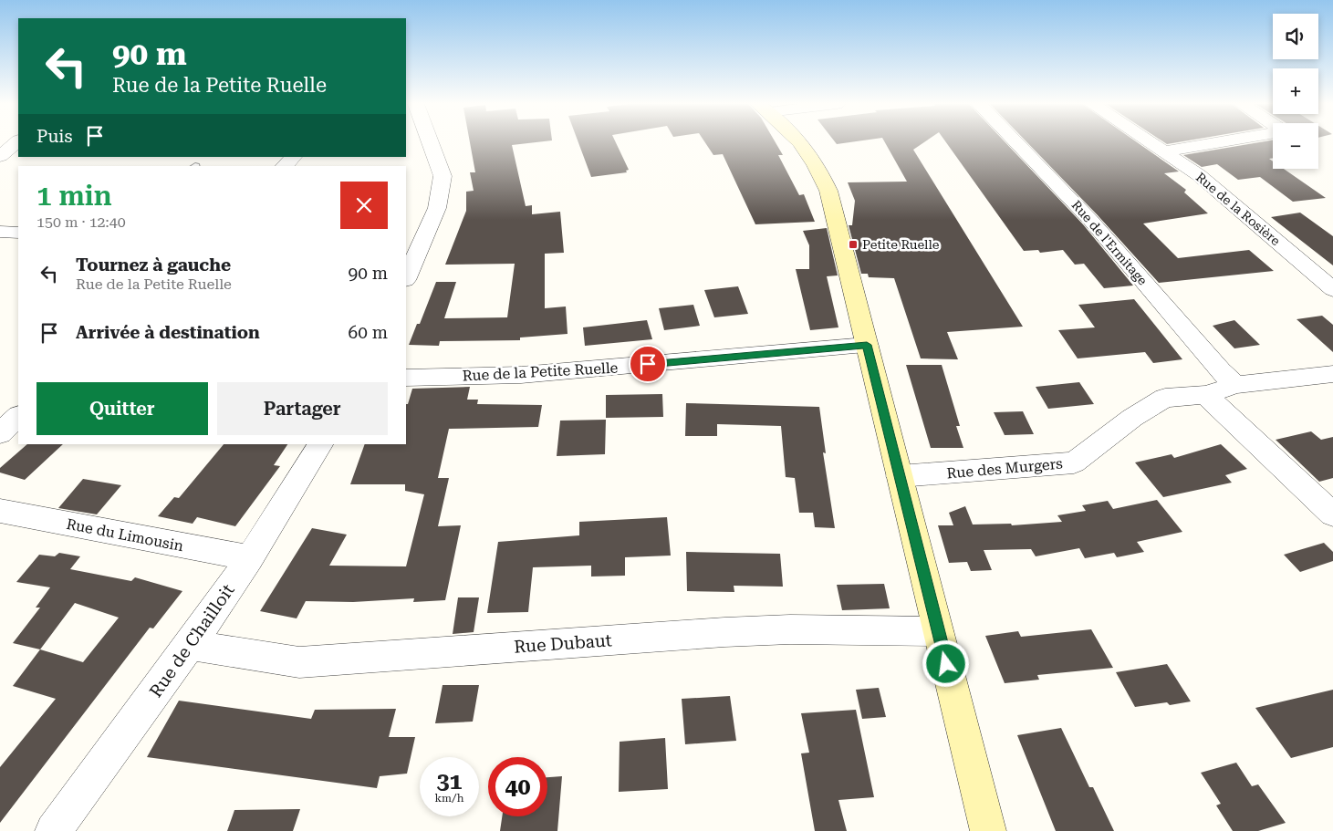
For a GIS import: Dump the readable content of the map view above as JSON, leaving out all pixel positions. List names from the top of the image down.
{
  "streets": {
    "street": [
      "Rue de la Rosière",
      "Rue de l'Ermitage",
      "Rue de la Petite Ruelle",
      "Rue des Murgers",
      "Rue du Limousin",
      "Rue de Chailloit",
      "Rue Dubaut"
    ]
  },
  "crossings": [
    ["Rue de l'Ermitage", "Rue des Murgers"],
    ["Rue du Limousin", "Rue de Chailloit"],
    ["Rue de Chailloit", "Rue Dubaut"]
  ],
  "places": {
    "transit": ["Petite Ruelle"]
  },
  "page": {
    "map_buttons": ["+", "−"],
    "turn": ["90 m", "Rue de la Petite Ruelle"],
    "then": "Puis",
    "heading": ["1 min", "150 m · 12:40"],
    "list": [
      {
        "name": "Tournez à gauche",
        "note": "Rue de la Petite Ruelle",
        "value": "90 m"
      },
      {
        "name": "Arrivée à destination",
        "value": "60 m"
      }
    ],
    "buttons": ["Quitter", "Partager"],
    "speed": "31 km/h",
    "limit": "40"
  }
}
